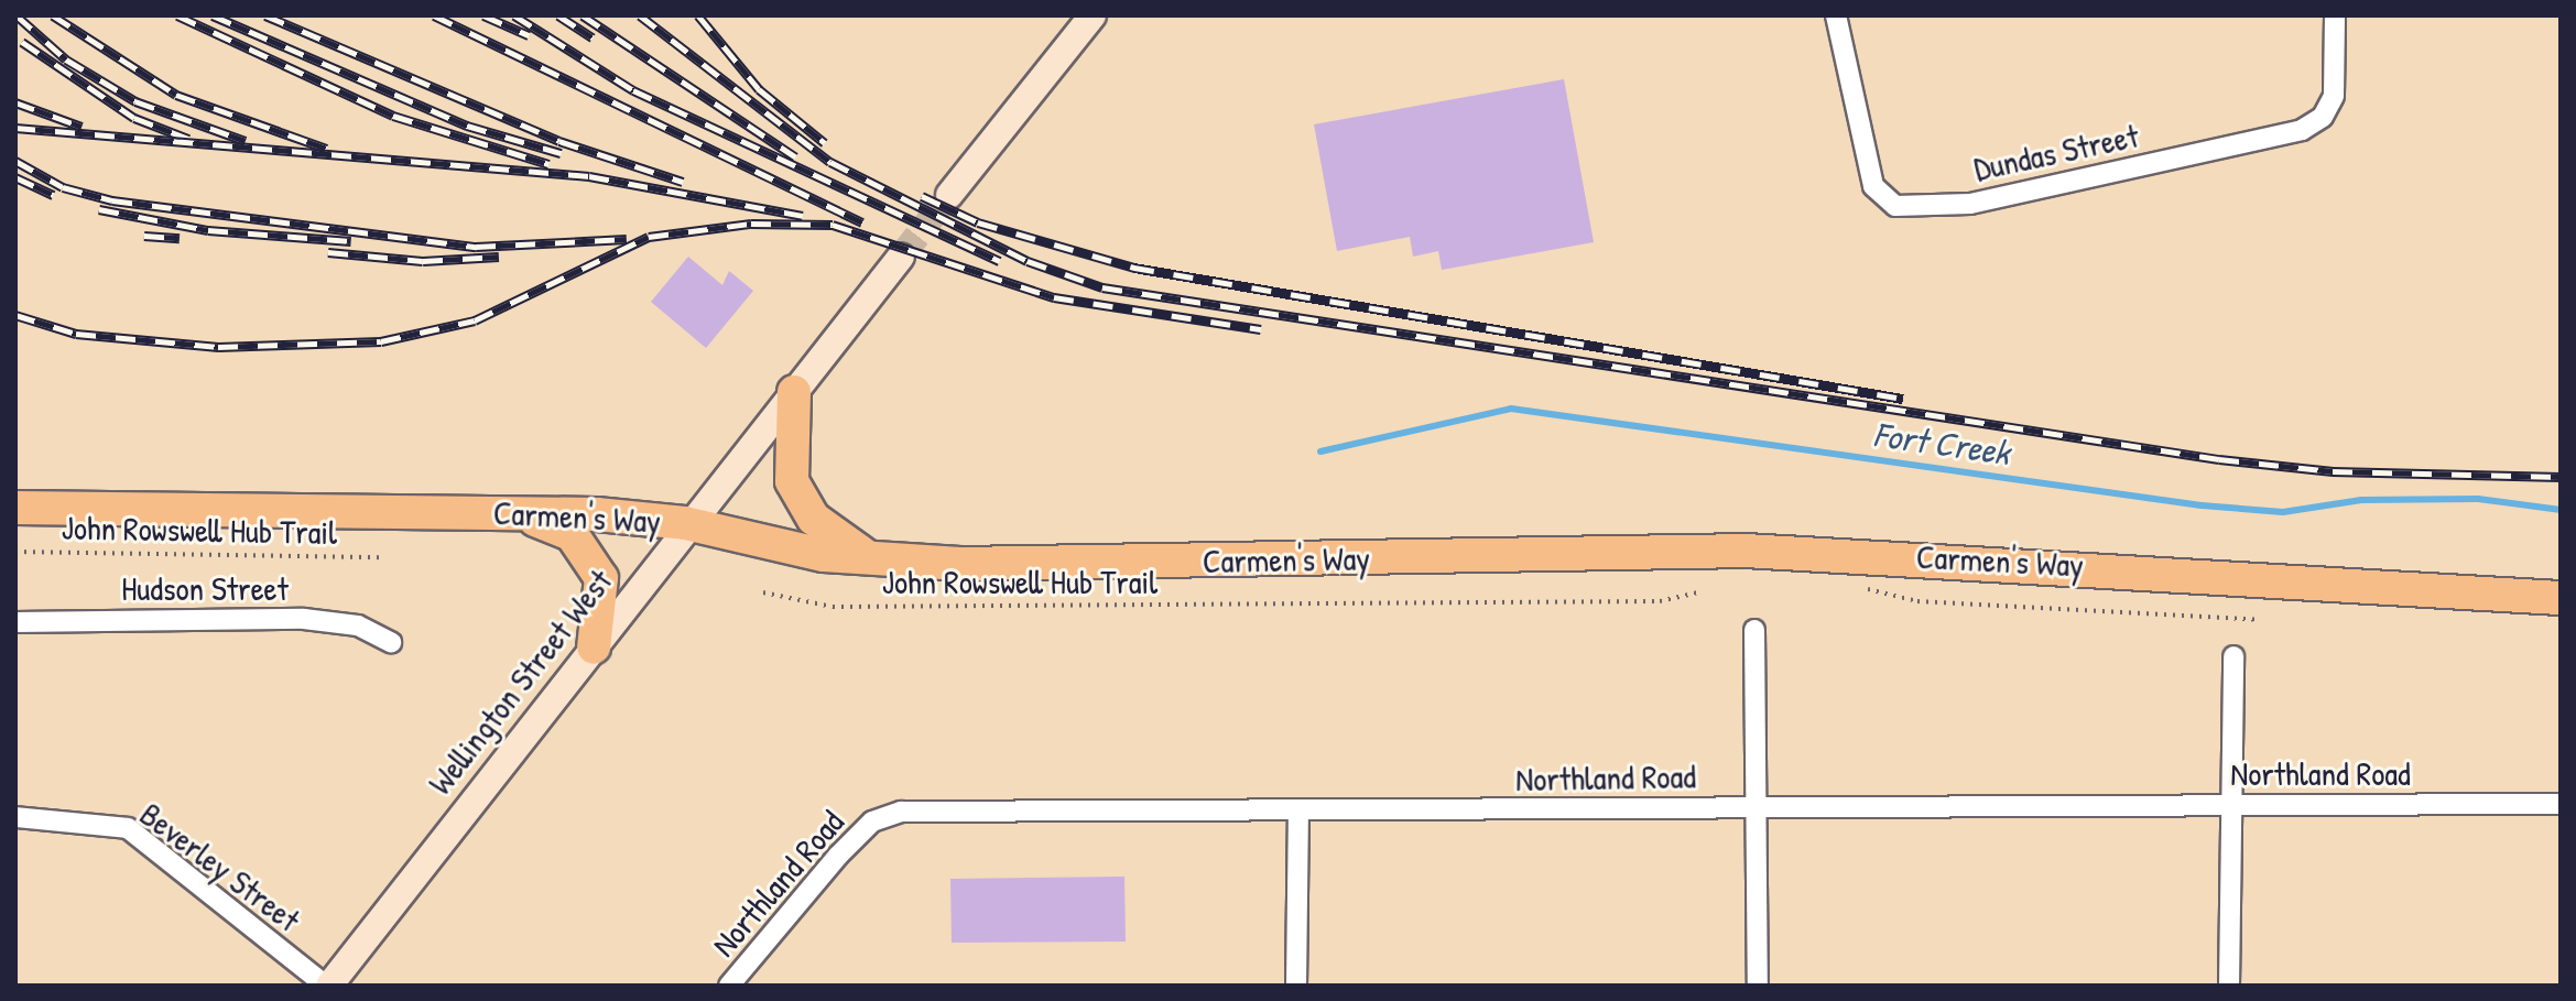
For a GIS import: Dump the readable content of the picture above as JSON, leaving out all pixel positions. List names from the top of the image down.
{
  "streets": {
    "highway": ["Carmen's Way"],
    "main road": ["Wellington Street West"],
    "street": [
      "Dundas Street",
      "Hudson Street",
      "Northland Road",
      "Beverley Street"
    ],
    "path": ["John Rowswell Hub Trail"]
  },
  "crossings": [
    ["Carmen's Way", "Wellington Street West"],
    ["Wellington Street West", "Beverley Street"]
  ],
  "water": ["Fort Creek"]
}
